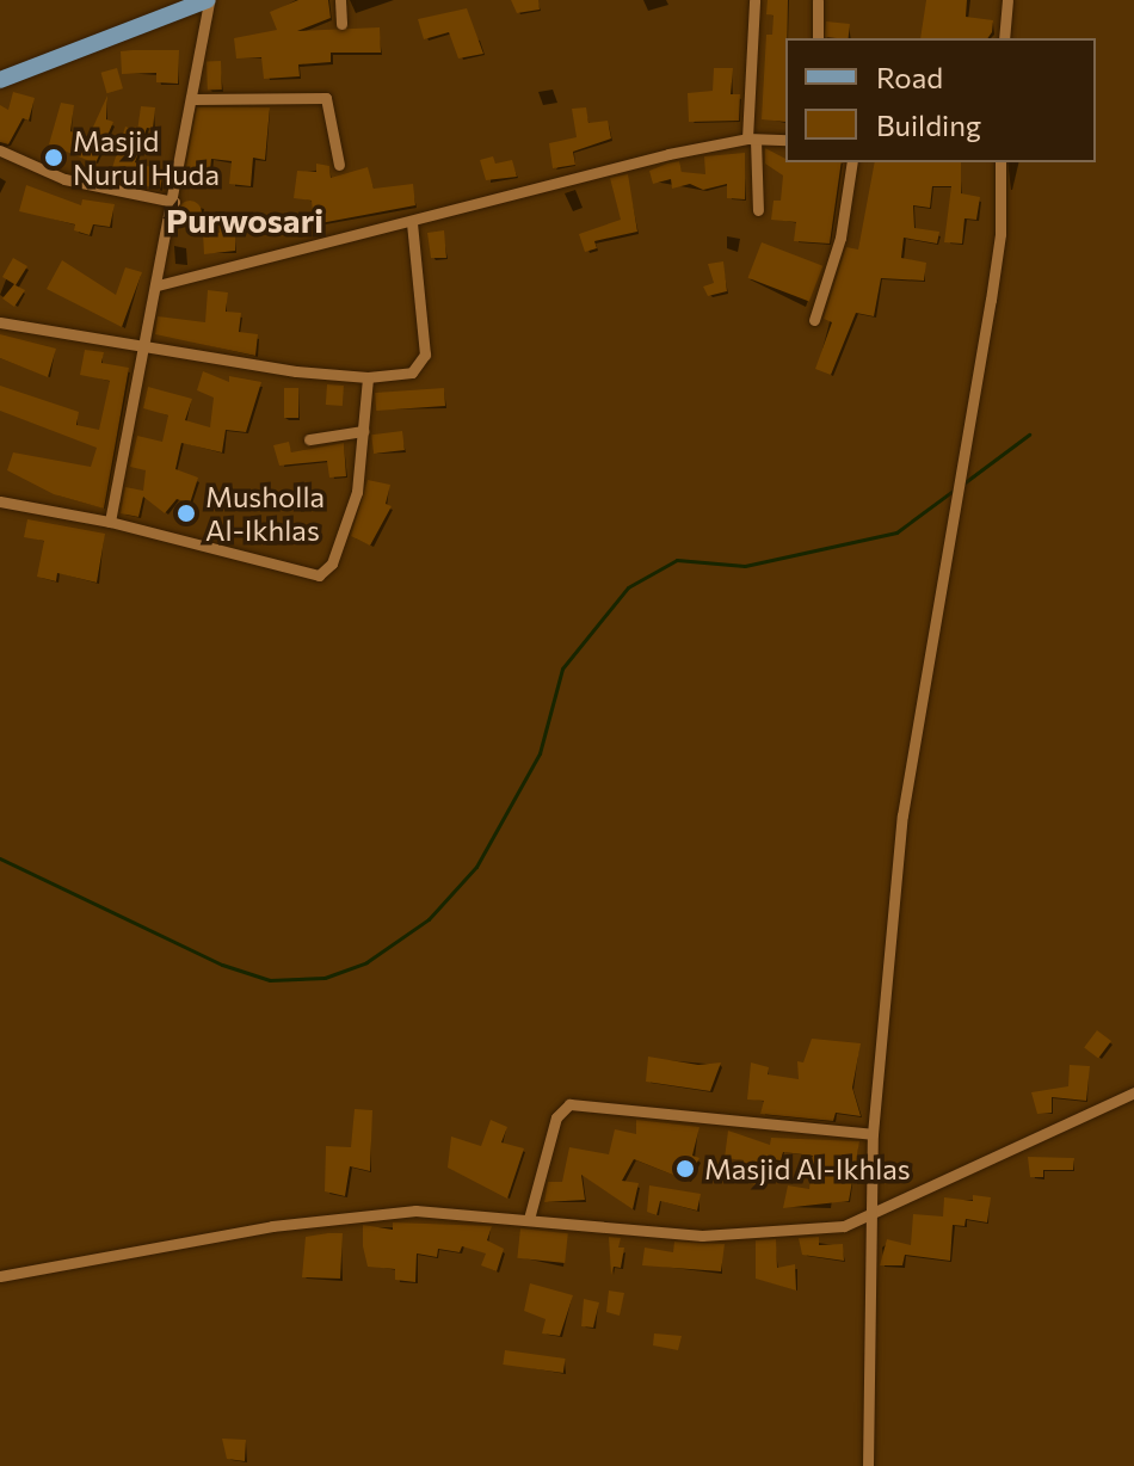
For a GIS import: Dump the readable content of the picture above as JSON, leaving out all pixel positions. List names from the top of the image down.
{
  "districts": ["Purwosari"],
  "places": ["Masjid Nurul Huda", "Musholla Al-Ikhlas", "Masjid Al-Ikhlas"],
  "legend": ["Road", "Building"]
}
